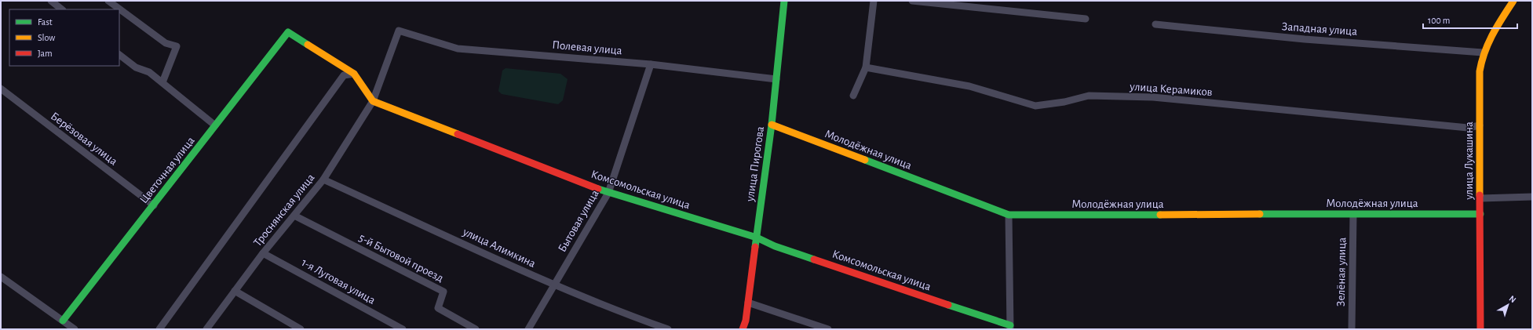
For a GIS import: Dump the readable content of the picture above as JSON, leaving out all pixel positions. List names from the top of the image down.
{
  "streets": {
    "street": [
      "Западная улица",
      "Полевая улица",
      "улица Керамиков",
      "Берёзовая улица",
      "Молодёжная улица",
      "улица Лукашина",
      "улица Пирогова",
      "Цветочная улица",
      "Комсомольская улица",
      "Троснянская улица",
      "Бытовая улица",
      "улица Алимкина",
      "5-й Бытовой проезд",
      "Зелёная улица",
      "1-я Луговая улица"
    ]
  },
  "crossings": [
    ["Западная улица", "улица Лукашина"],
    ["Полевая улица", "улица Пирогова"],
    ["Полевая улица", "Троснянская улица"],
    ["Полевая улица", "Бытовая улица"],
    ["улица Керамиков", "улица Лукашина"],
    ["Берёзовая улица", "Цветочная улица"],
    ["Молодёжная улица", "улица Лукашина"],
    ["Молодёжная улица", "улица Пирогова"],
    ["Молодёжная улица", "Зелёная улица"],
    ["улица Пирогова", "Комсомольская улица"],
    ["Комсомольская улица", "Троснянская улица"],
    ["Комсомольская улица", "Бытовая улица"],
    ["Троснянская улица", "улица Алимкина"],
    ["Троснянская улица", "5-й Бытовой проезд"],
    ["Троснянская улица", "1-я Луговая улица"],
    ["Бытовая улица", "улица Алимкина"]
  ],
  "legend": ["Fast", "Slow", "Jam"],
  "scale_bar": "100 m",
  "north": "top right"
}
